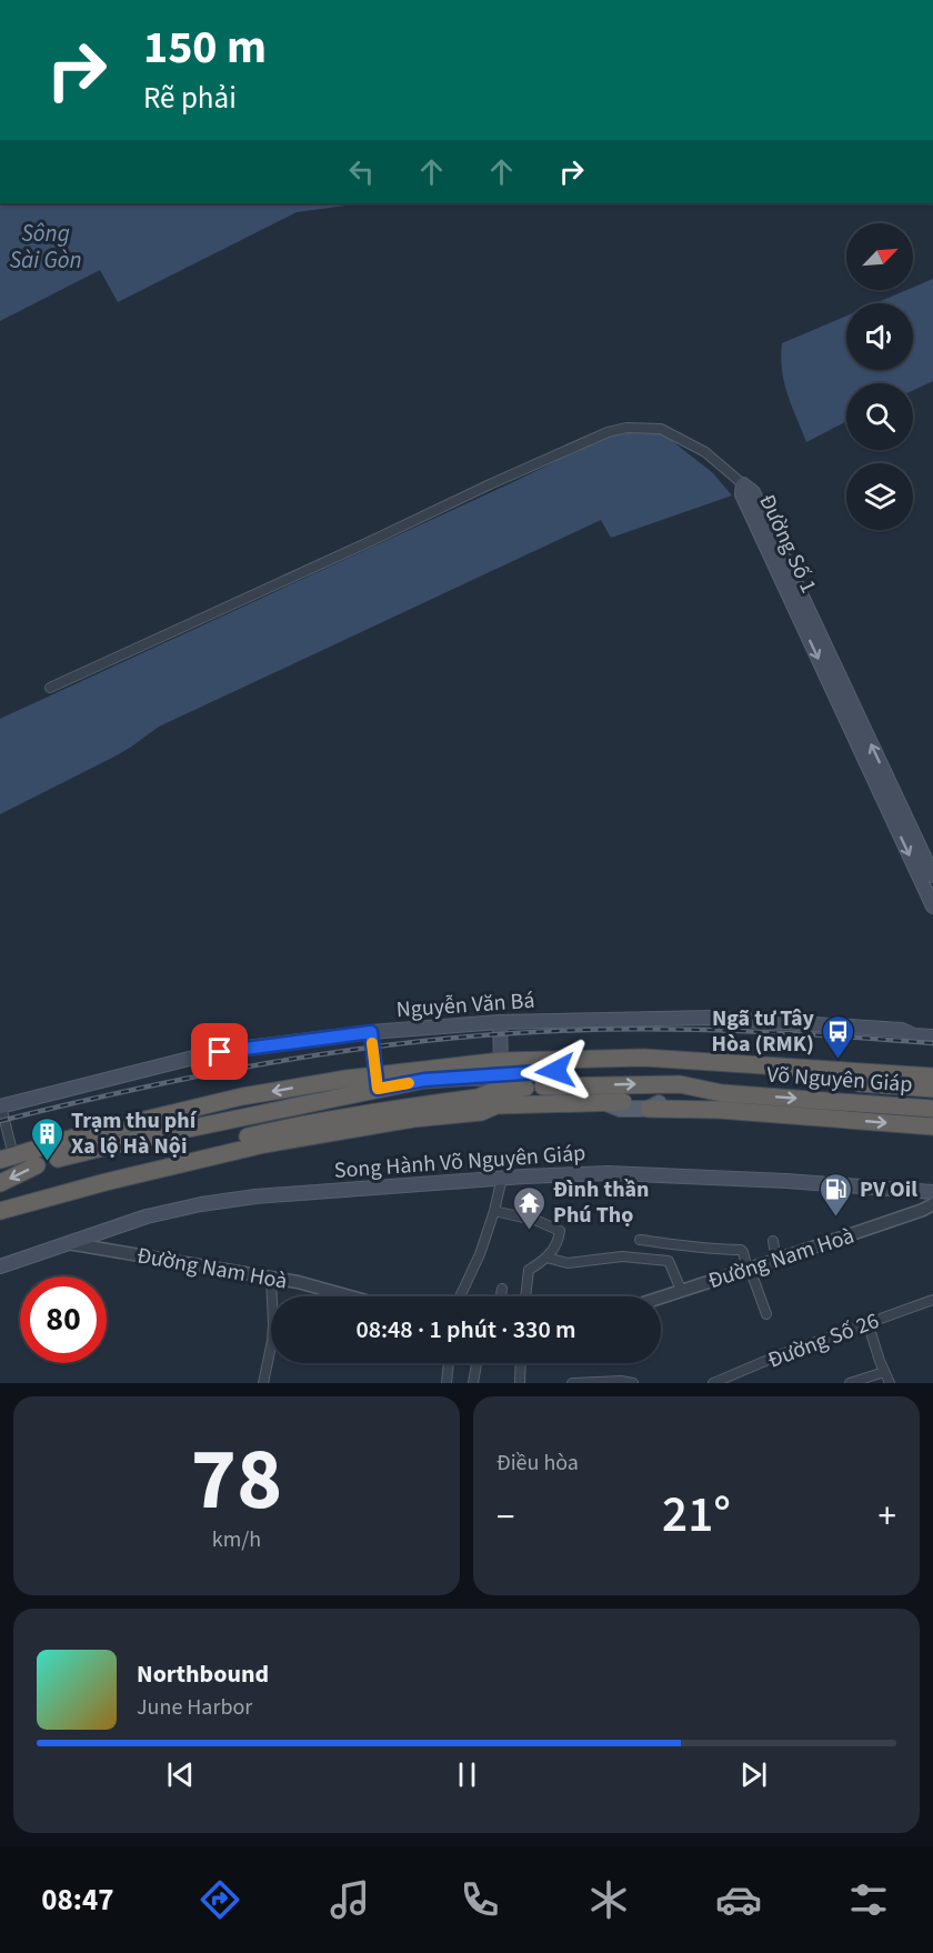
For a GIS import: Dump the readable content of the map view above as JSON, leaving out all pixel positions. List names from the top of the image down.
{
  "streets": {
    "highway": ["Võ Nguyên Giáp"],
    "main road": ["Đường Số 1", "Nguyễn Văn Bá", "Song Hành Võ Nguyên Giáp"],
    "street": ["Đường Nam Hoà", "Đường Số 26"]
  },
  "crossings": [
    ["Song Hành Võ Nguyên Giáp", "Đường Nam Hoà"]
  ],
  "water": ["Sông Sài Gòn"],
  "places": {
    "bus stop": ["Ngã tư Tây Hòa (RMK)"],
    "building": ["Trạm thu phí Xa lộ Hà Nội"],
    "fuel station": ["PV Oil"],
    "temple": ["Đình thần Phú Thọ"]
  },
  "north": "top right",
  "page": {
    "turn": ["150 m", "Rẽ phải"],
    "limit": "80",
    "trip": "08:48 · 1 phút · 330 m",
    "tile": [
      ["78", "km/h"],
      "Điều hòa"
    ],
    "heat": ["−", "21°", "+"],
    "song": ["Northbound", "June Harbor"],
    "tabs": "08:47"
  }
}
